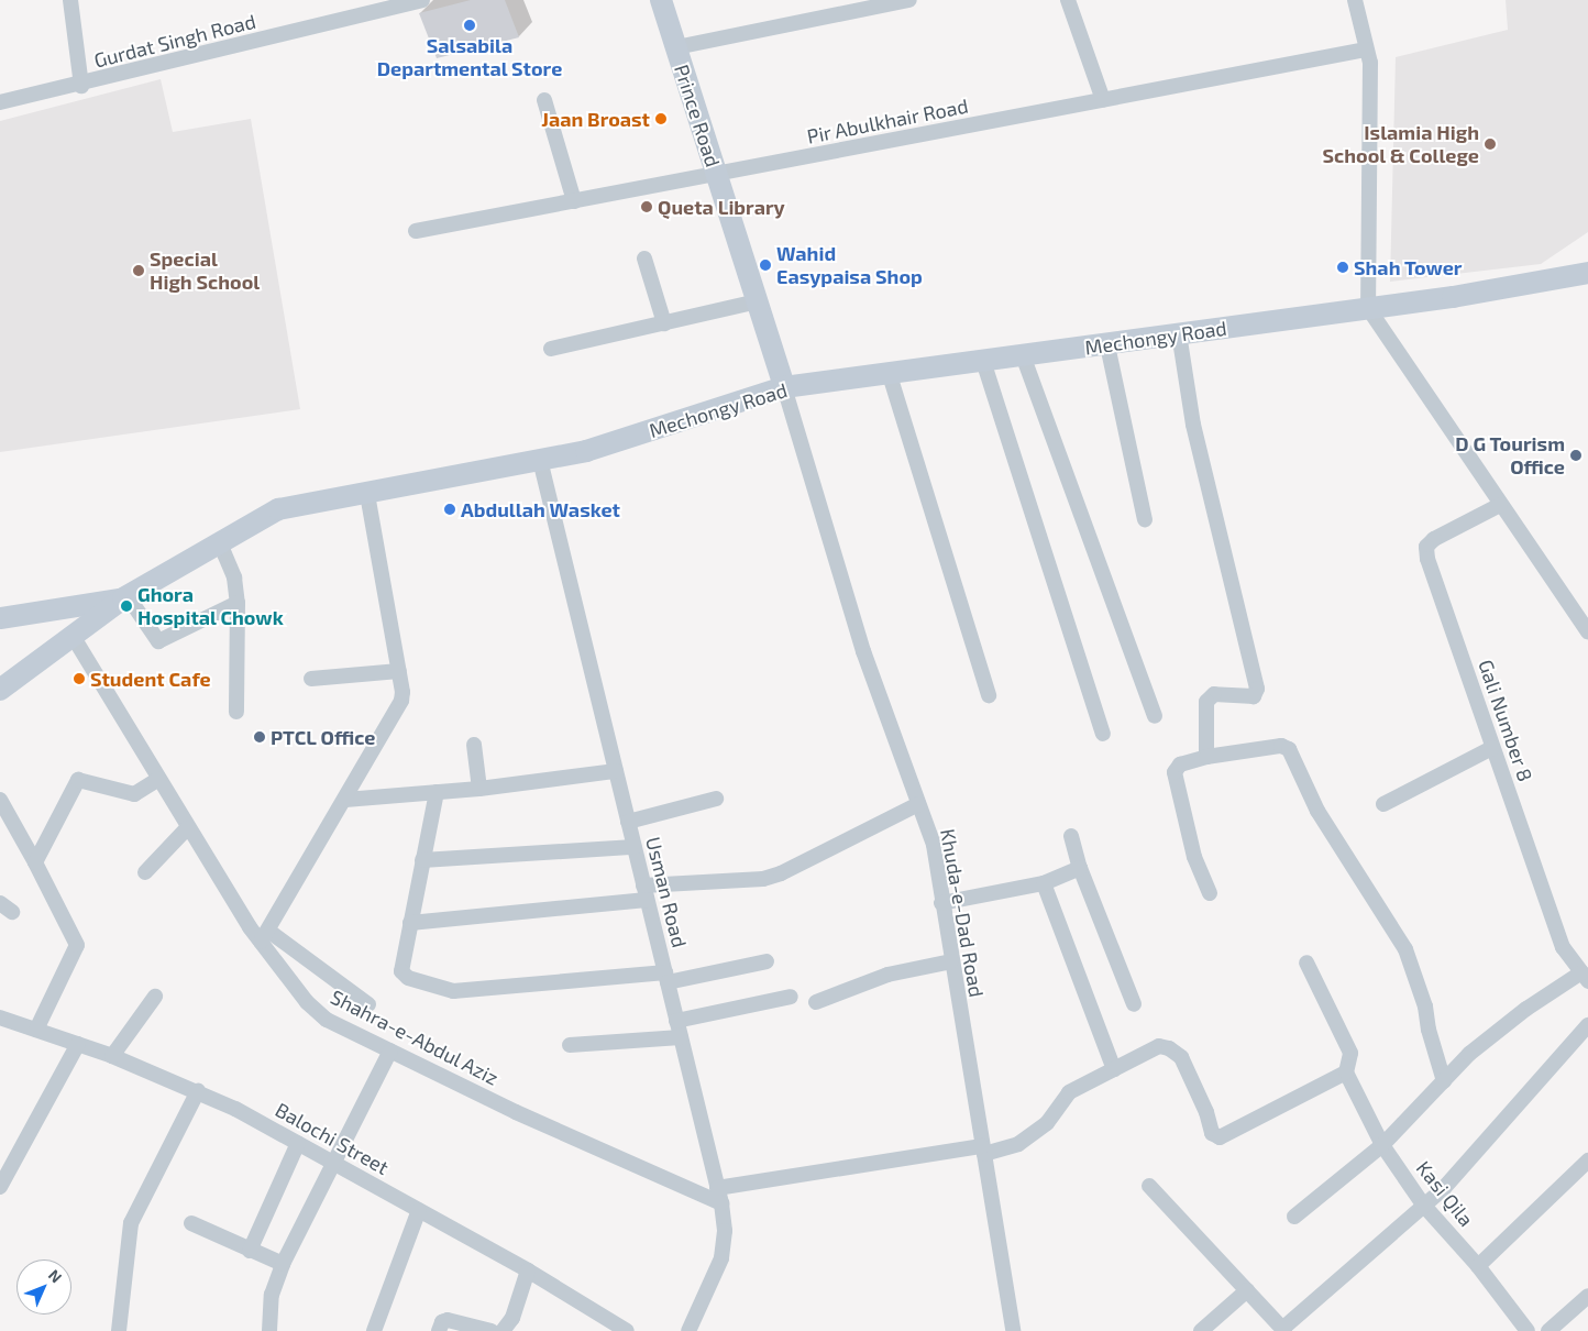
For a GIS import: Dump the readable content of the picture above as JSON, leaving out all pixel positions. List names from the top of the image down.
{
  "streets": {
    "street": [
      "Gurdat Singh Road",
      "Prince Road",
      "Pir Abulkhair Road",
      "Mechongy Road",
      "Gali Number 8",
      "Usman Road",
      "Khuda-e-Dad Road",
      "Shahra-e-Abdul Aziz",
      "Balochi Street",
      "Kasi Qila"
    ]
  },
  "crossings": [
    ["Prince Road", "Pir Abulkhair Road"],
    ["Prince Road", "Mechongy Road"],
    ["Prince Road", "Khuda-e-Dad Road"],
    ["Mechongy Road", "Usman Road"],
    ["Mechongy Road", "Khuda-e-Dad Road"],
    ["Mechongy Road", "Shahra-e-Abdul Aziz"],
    ["Usman Road", "Shahra-e-Abdul Aziz"]
  ],
  "places": [
    "Salsabila Departmental Store",
    "Jaan Broast",
    "Islamia High School & College",
    "Queta Library",
    "Wahid Easypaisa Shop",
    "Shah Tower",
    "Special High School",
    "D G Tourism Office",
    "Abdullah Wasket",
    "Ghora Hospital Chowk",
    "Student Cafe",
    "PTCL Office"
  ],
  "north": "top right"
}
